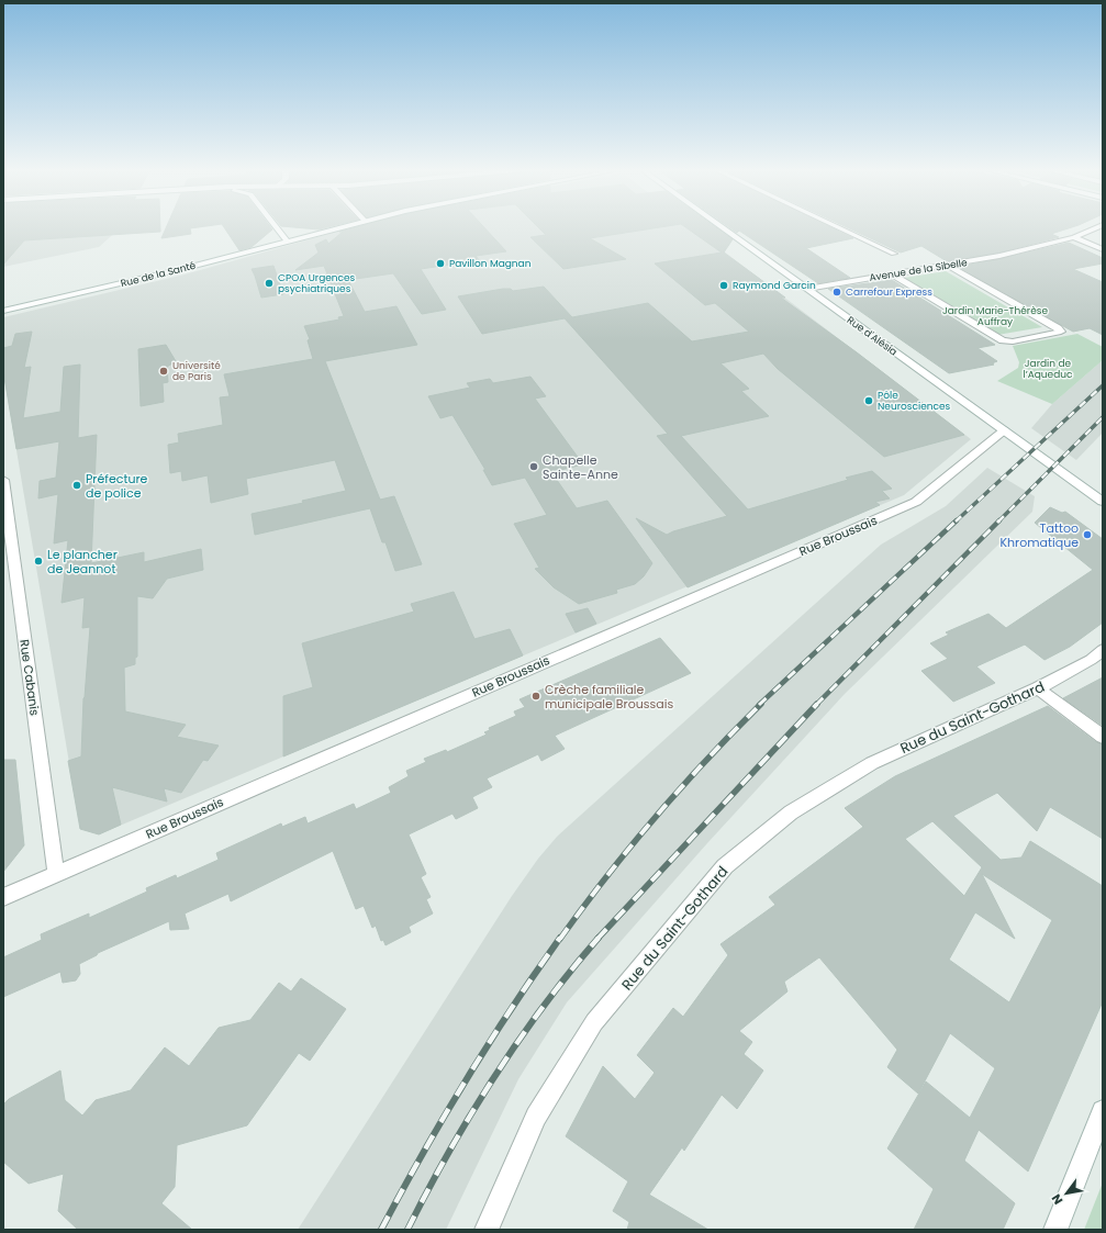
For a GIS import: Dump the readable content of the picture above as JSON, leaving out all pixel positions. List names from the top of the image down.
{
  "streets": {
    "street": [
      "Avenue de la Sibelle",
      "Rue de la Santé",
      "Rue d'Alésia",
      "Rue Broussais",
      "Rue Cabanis",
      "Rue du Saint-Gothard"
    ]
  },
  "crossings": [
    ["Avenue de la Sibelle", "Rue d'Alésia"],
    ["Rue d'Alésia", "Rue Broussais"],
    ["Rue Broussais", "Rue Cabanis"]
  ],
  "parks": ["Jardin Marie-Thérèse Auffray", "Jardin de l’Aqueduc"],
  "places": [
    "Pavillon Magnan",
    "CPOA Urgences psychiatriques",
    "Raymond Garcin",
    "Carrefour Express",
    "Université de Paris",
    "Pôle Neurosciences",
    "Chapelle Sainte-Anne",
    "Préfecture de police",
    "Tattoo Khromatique",
    "Le plancher de Jeannot",
    "Crèche familiale municipale Broussais"
  ],
  "north": "bottom left"
}
